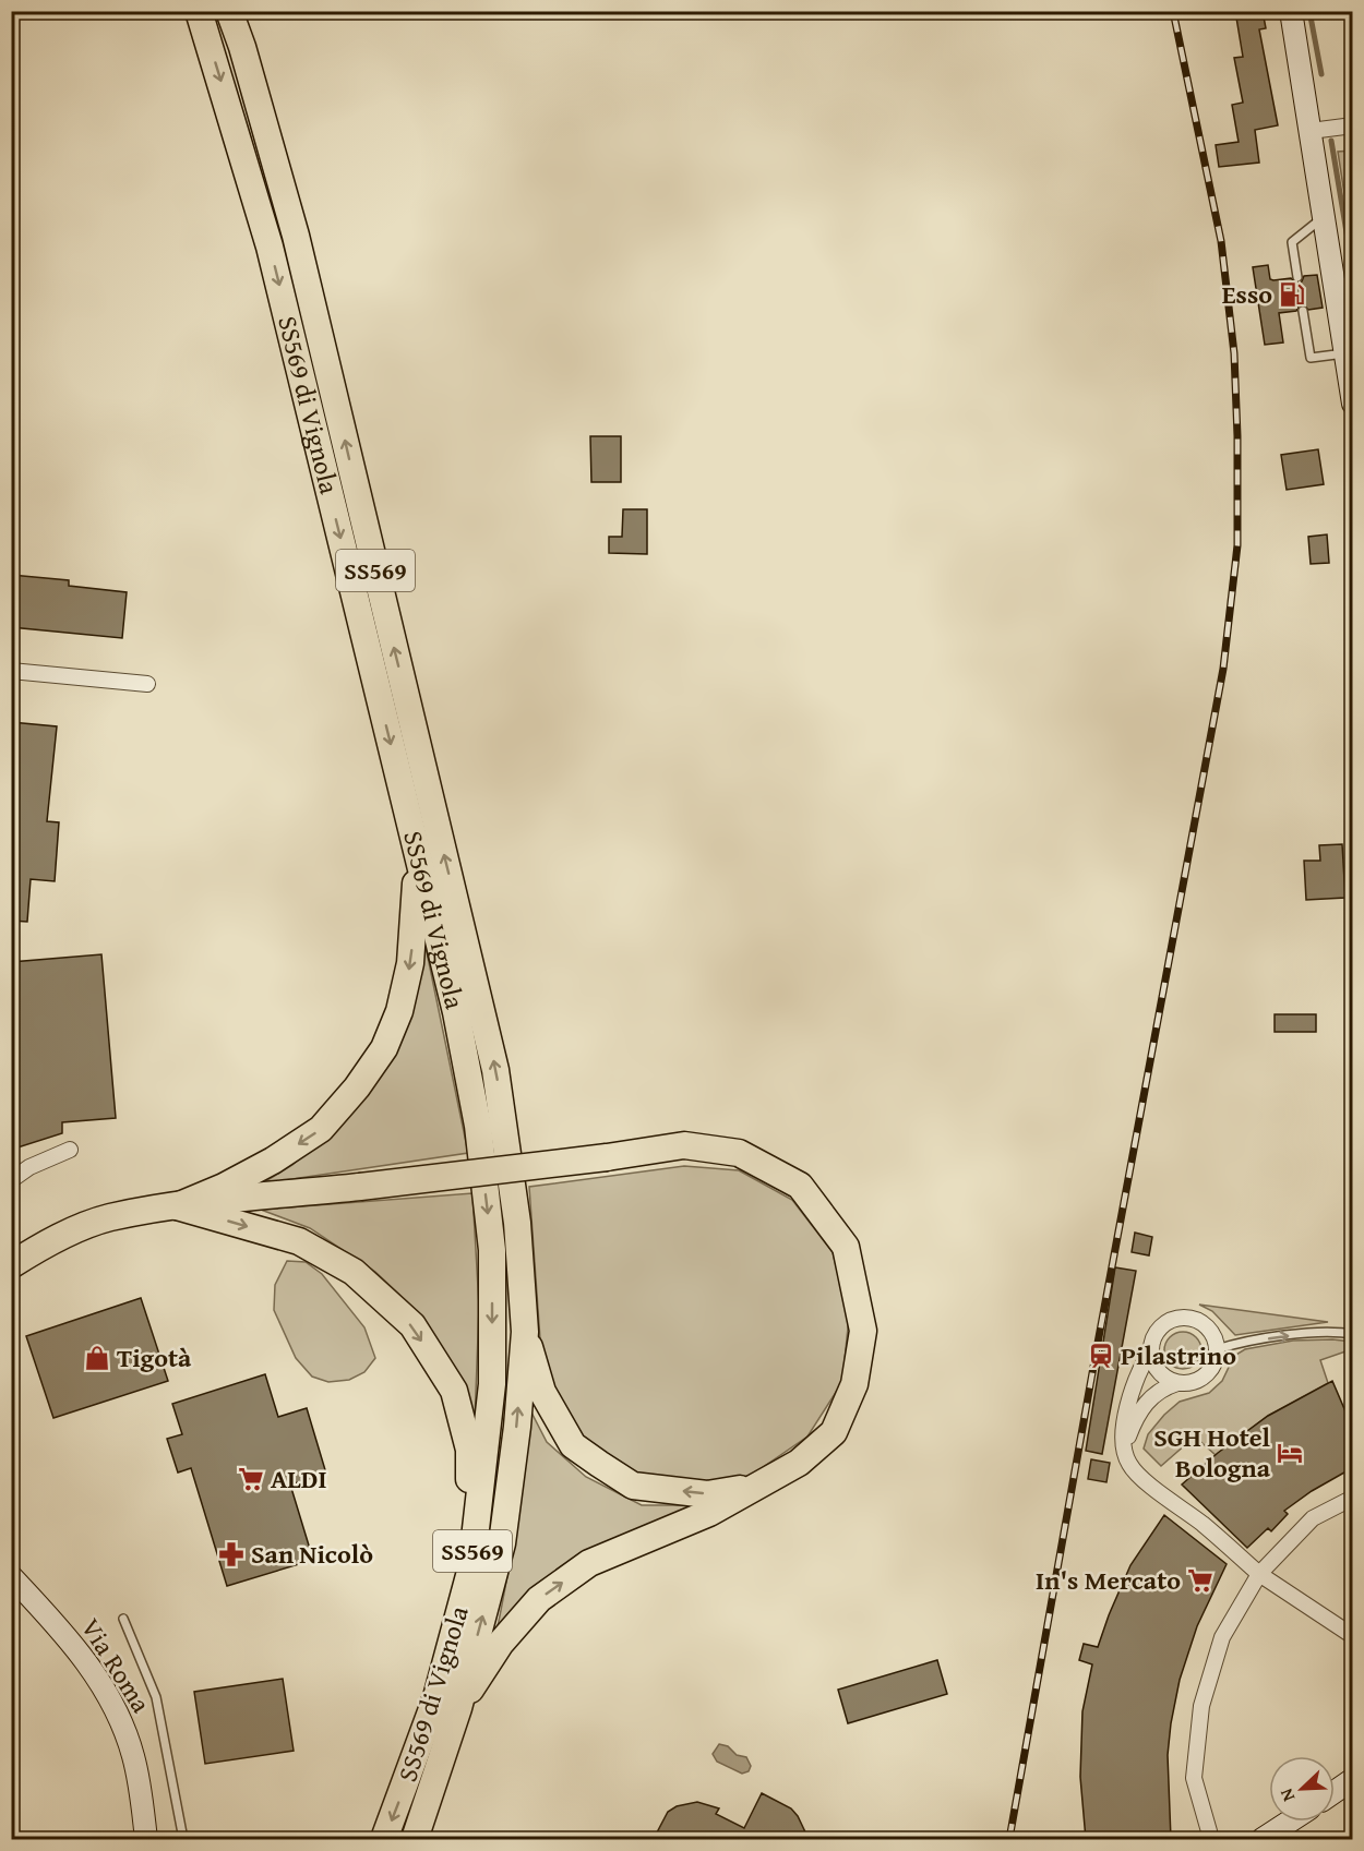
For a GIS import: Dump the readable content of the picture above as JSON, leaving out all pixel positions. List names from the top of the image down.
{
  "streets": {
    "highway": ["SS569 di Vignola", "SS569"],
    "main road": ["Via Roma"]
  },
  "places": {
    "fuel station": ["Esso"],
    "station": ["Pilastrino"],
    "shop": ["Tigotà"],
    "hotel": ["SGH Hotel Bologna"],
    "supermarket": ["ALDI", "In's Mercato"],
    "pharmacy": ["San Nicolò"]
  },
  "north": "bottom left"
}
